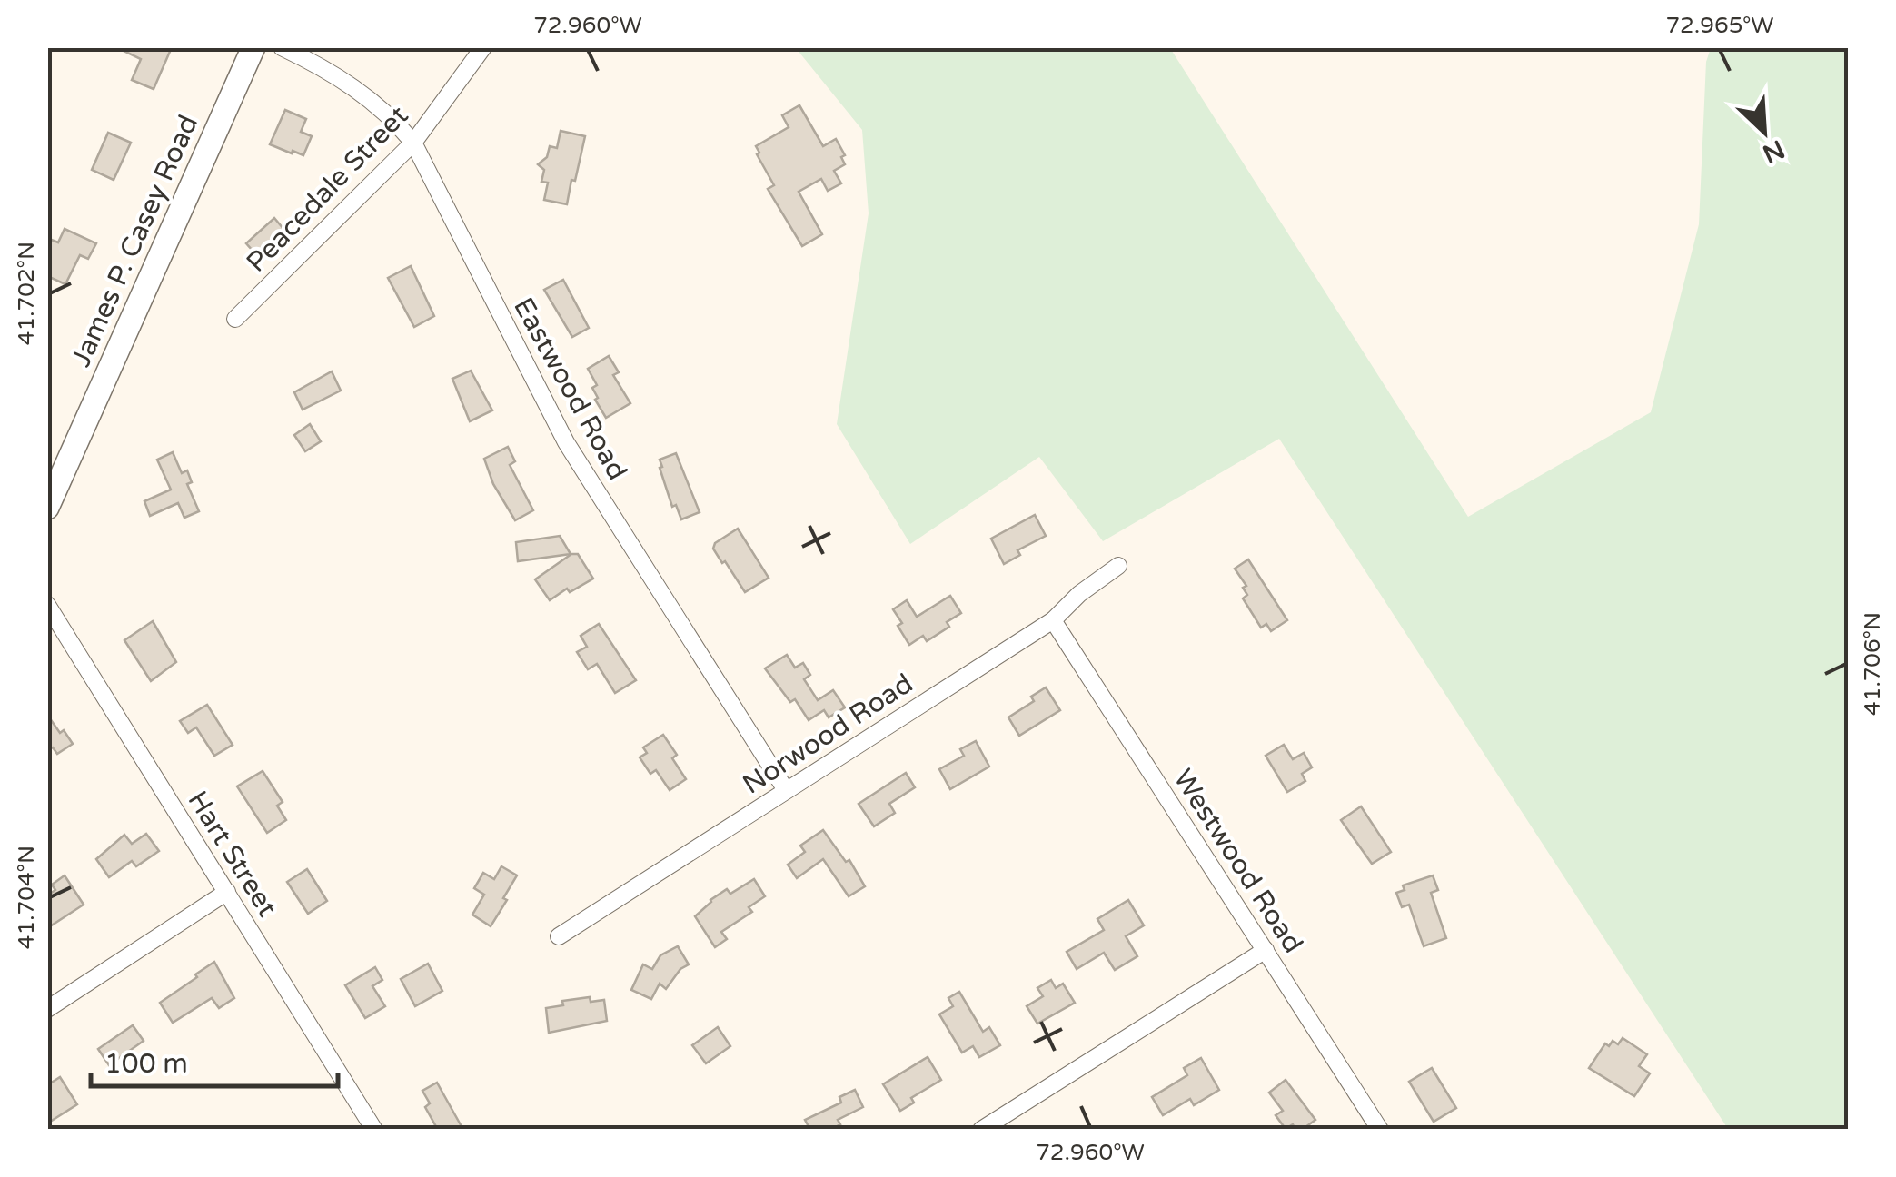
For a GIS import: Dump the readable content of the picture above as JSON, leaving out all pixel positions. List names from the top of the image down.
{
  "streets": {
    "main road": ["James P. Casey Road"],
    "street": [
      "Peacedale Street",
      "Eastwood Road",
      "Norwood Road",
      "Hart Street",
      "Westwood Road"
    ]
  },
  "crossings": [
    ["Peacedale Street", "Eastwood Road"],
    ["Eastwood Road", "Norwood Road"],
    ["Norwood Road", "Westwood Road"]
  ],
  "scale_bar": "100 m",
  "north": "bottom right",
  "coordinates": [
    "72.960°W",
    "72.965°W",
    "41.702°N",
    "41.706°N",
    "41.704°N"
  ]
}
